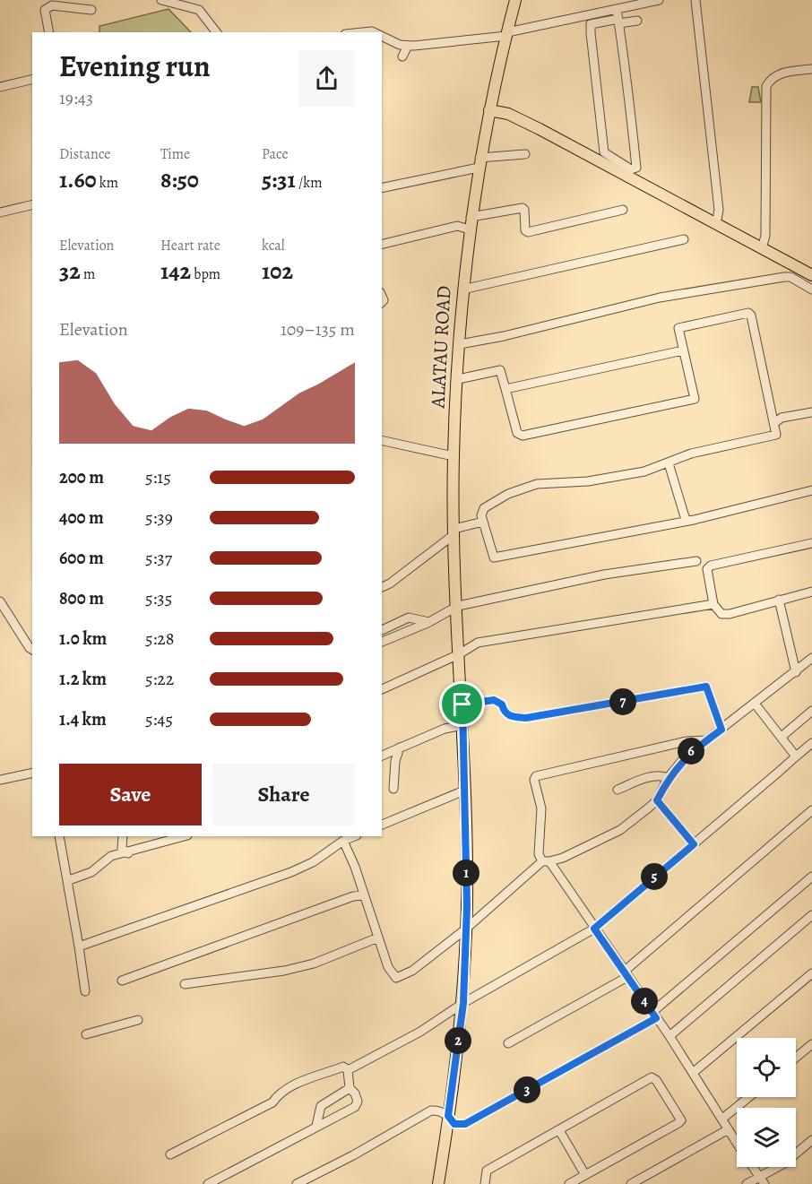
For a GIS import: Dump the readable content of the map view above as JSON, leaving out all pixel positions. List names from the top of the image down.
{
  "streets": {
    "main road": ["ALATAU ROAD"]
  },
  "page": {
    "heading": ["Evening run", "19:43"],
    "stats": [
      ["Distance", "1.60 km"],
      ["Time", "8:50"],
      ["Pace", "5:31 /km"],
      ["Elevation", "32 m"],
      ["Heart rate", "142 bpm"],
      ["kcal", "102"]
    ],
    "chart": ["Elevation", "109–135 m"],
    "list": [
      {
        "name": "200 m",
        "note": "5:15"
      },
      {
        "name": "400 m",
        "note": "5:39"
      },
      {
        "name": "600 m",
        "note": "5:37"
      },
      {
        "name": "800 m",
        "note": "5:35"
      },
      {
        "name": "1.0 km",
        "note": "5:28"
      },
      {
        "name": "1.2 km",
        "note": "5:22"
      },
      {
        "name": "1.4 km",
        "note": "5:45"
      }
    ],
    "pins": [
      "7",
      "6",
      "1",
      "5",
      "4",
      "2",
      "3"
    ],
    "buttons": ["Save", "Share"]
  }
}
